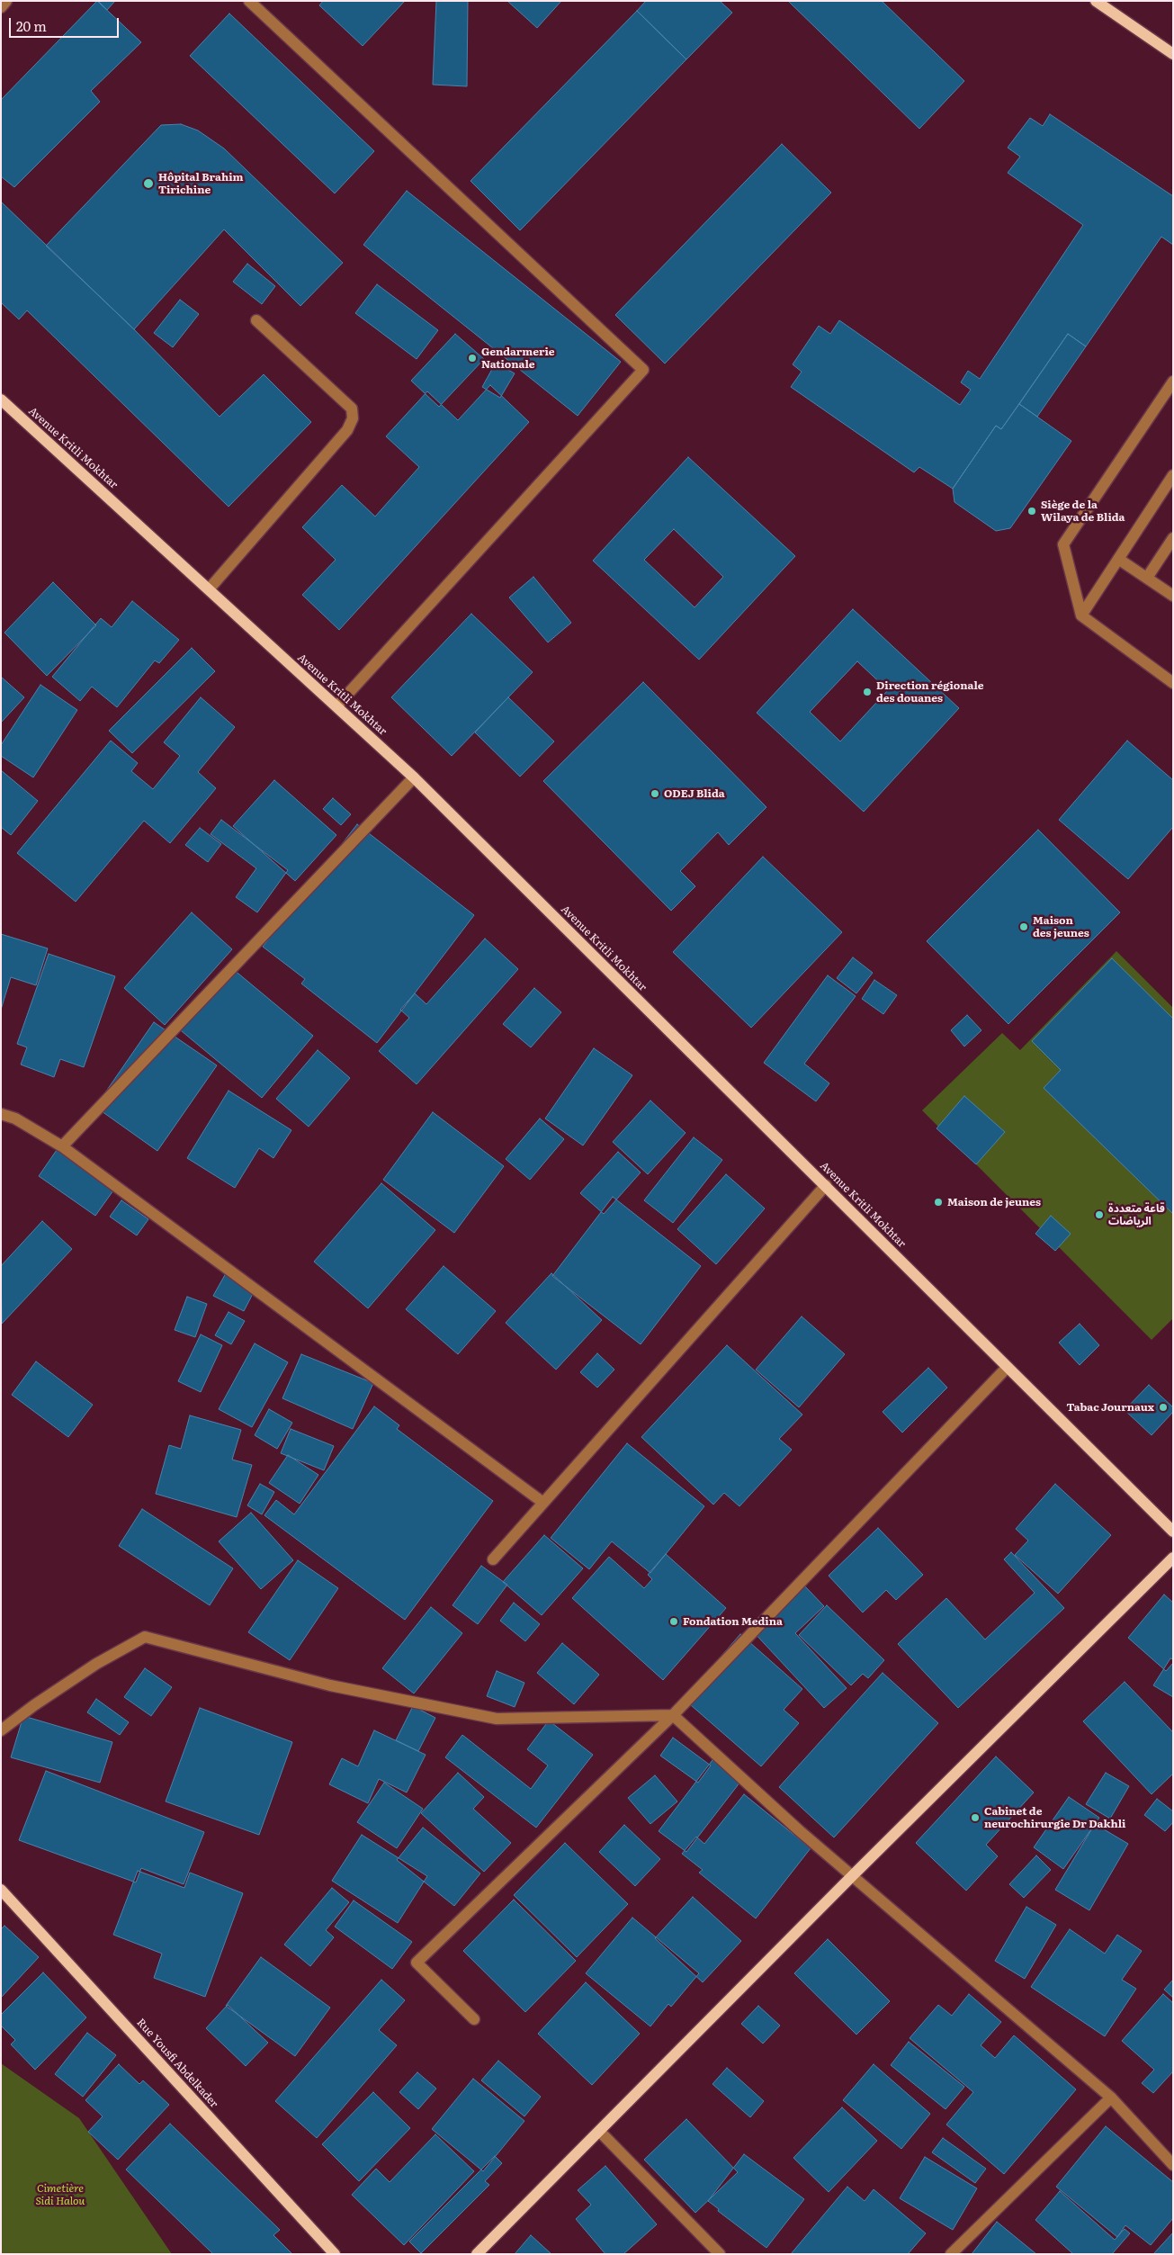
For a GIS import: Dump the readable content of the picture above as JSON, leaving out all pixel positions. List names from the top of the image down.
{
  "streets": {
    "main road": ["Avenue Kritli Mokhtar", "Rue Yousfi Abdelkader"]
  },
  "parks": ["Cimetière Sidi Halou"],
  "places": [
    "Hôpital Brahim Tirichine",
    "Gendarmerie Nationale",
    "Siège de la Wilaya de Blida",
    "Direction régionale des douanes",
    "ODEJ Blida",
    "Maison des jeunes",
    "Maison de jeunes",
    "قاعة متعددة الرياضات",
    "Tabac Journaux",
    "Fondation Medina",
    "Cabinet de neurochirurgie Dr Dakhli"
  ],
  "scale_bar": "20 m"
}
